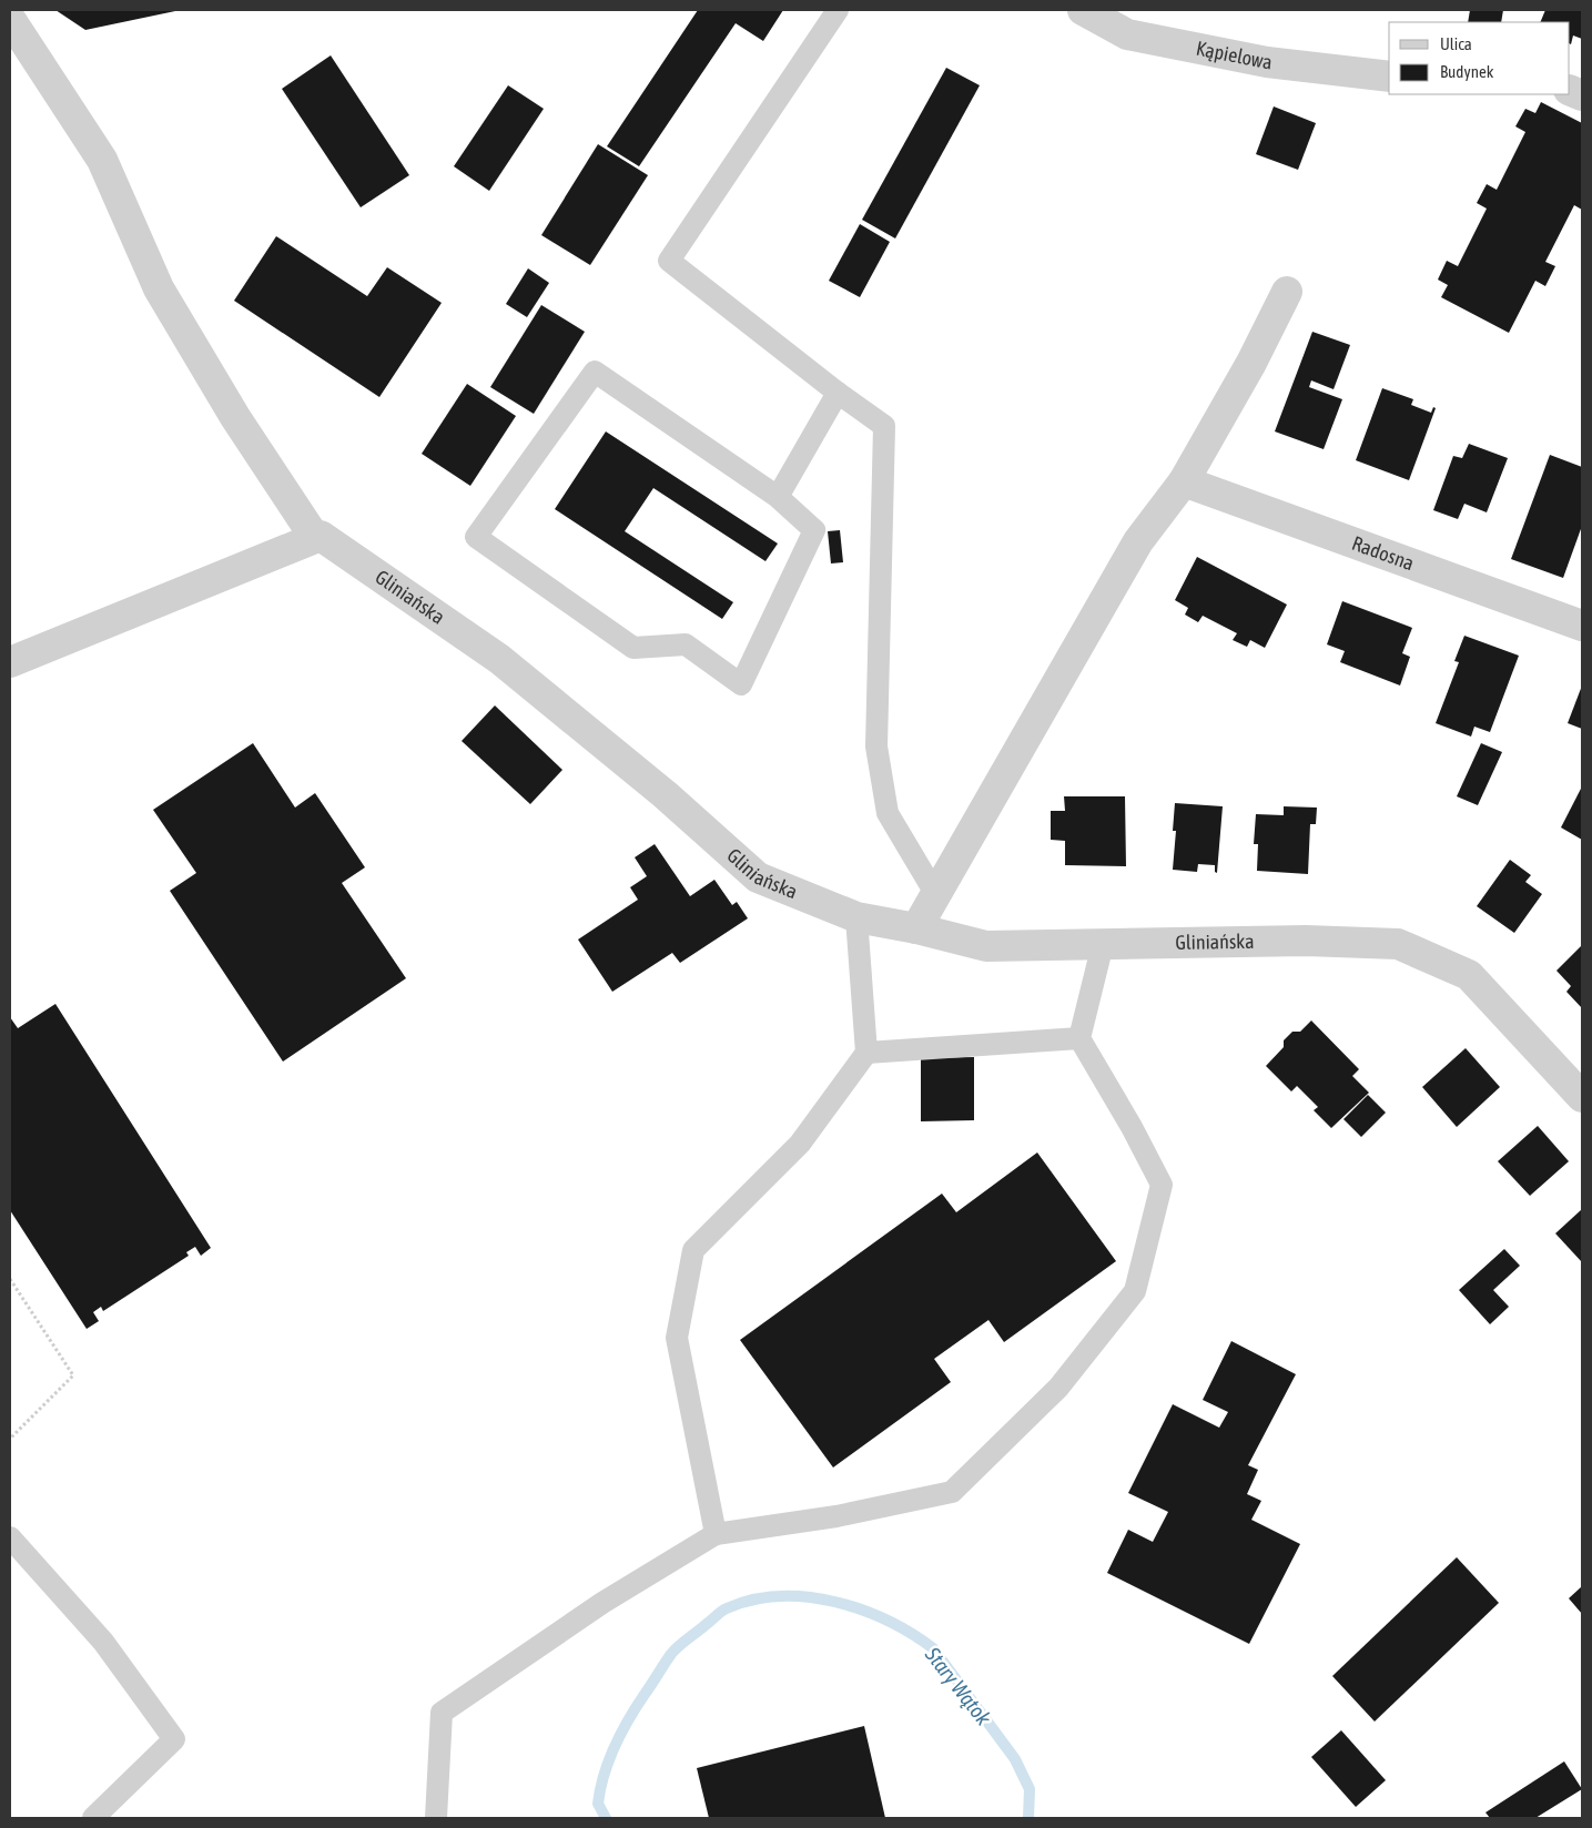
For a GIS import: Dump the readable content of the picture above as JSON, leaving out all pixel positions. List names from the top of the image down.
{
  "streets": {
    "street": ["Kąpielowa", "Radosna", "Gliniańska"]
  },
  "water": ["Stary Wątok"],
  "legend": ["Ulica", "Budynek"]
}
